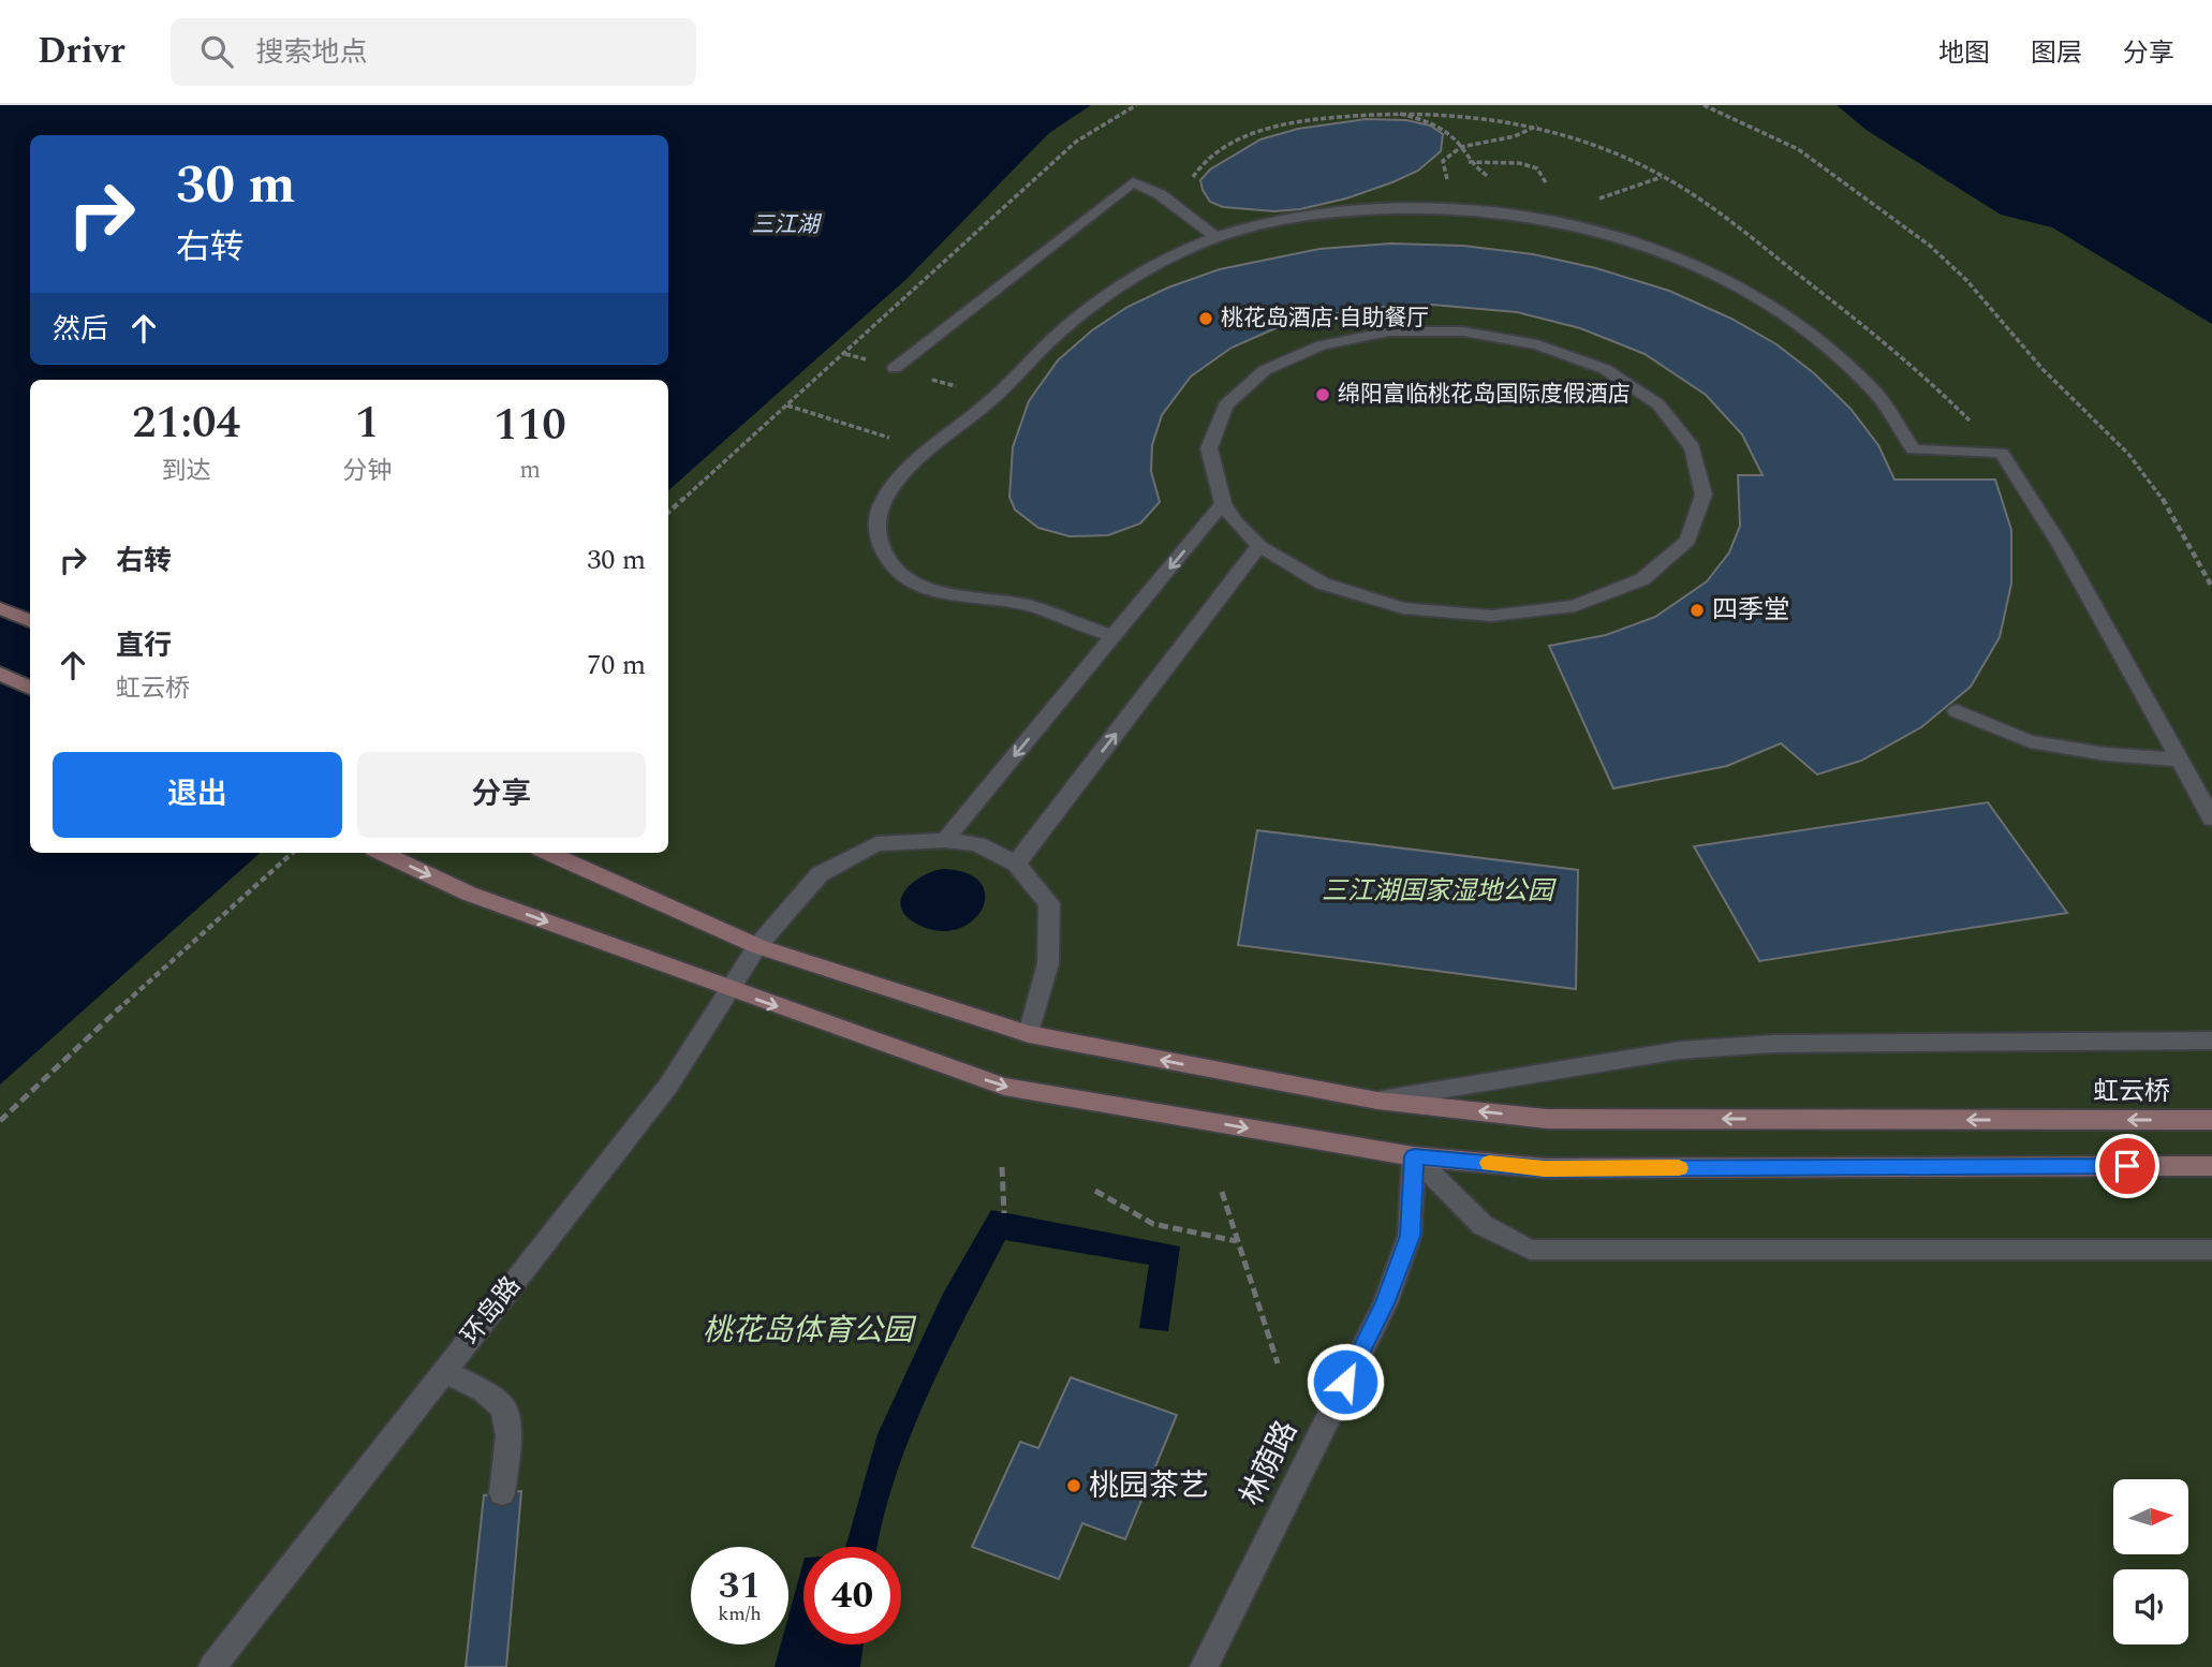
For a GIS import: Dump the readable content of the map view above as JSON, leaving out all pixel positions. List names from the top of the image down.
{
  "streets": {
    "main road": ["虹云桥"],
    "street": ["环岛路", "林荫路"]
  },
  "crossings": [
    ["虹云桥", "环岛路"]
  ],
  "water": ["三江湖"],
  "parks": ["三江湖国家湿地公园", "桃花岛体育公园"],
  "places": [
    "桃花岛酒店·自助餐厅",
    "绵阳富临桃花岛国际度假酒店",
    "四季堂",
    "桃园茶艺"
  ],
  "north": "right",
  "page": {
    "header": "Drivr",
    "search": "搜索地点",
    "nav": ["地图", "图层", "分享"],
    "turn": ["30 m", "右转"],
    "then": "然后",
    "eta": [
      "21:04",
      "到达",
      "1",
      "分钟",
      "110",
      "m"
    ],
    "list": [
      {
        "name": "右转",
        "value": "30 m"
      },
      {
        "name": "直行",
        "note": "虹云桥",
        "value": "70 m"
      }
    ],
    "buttons": ["退出", "分享"],
    "speed": "31 km/h",
    "limit": "40"
  }
}
